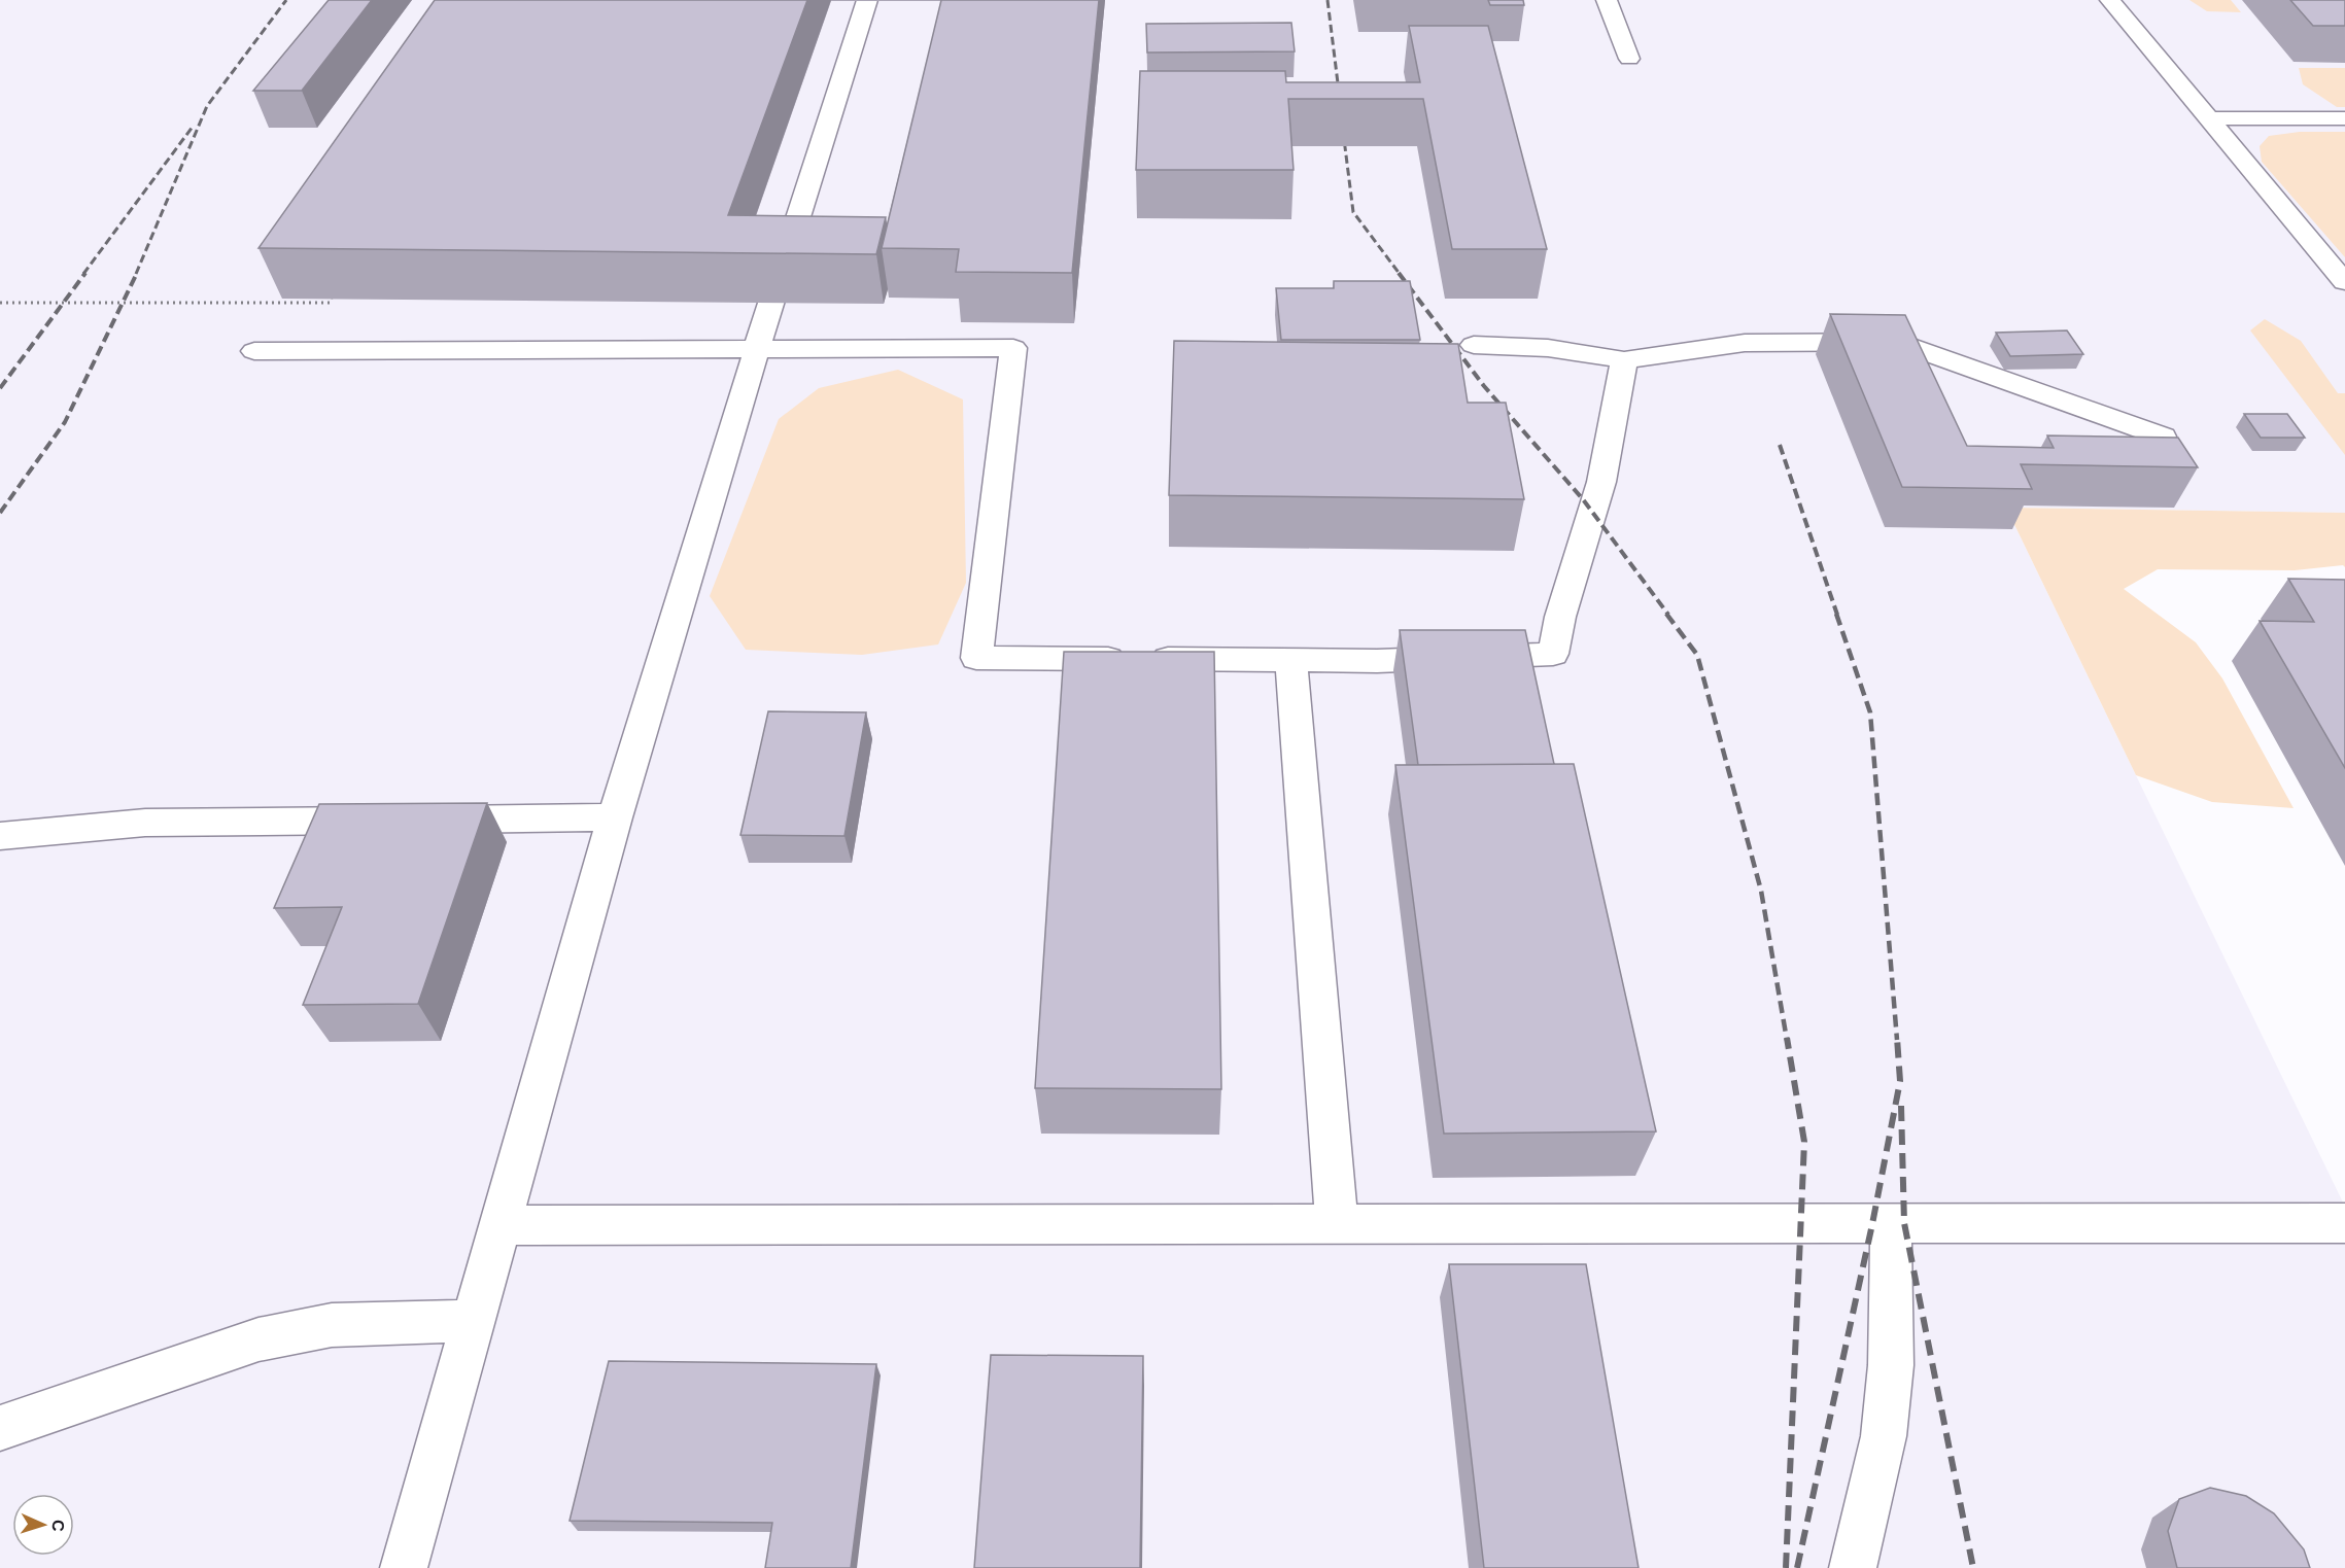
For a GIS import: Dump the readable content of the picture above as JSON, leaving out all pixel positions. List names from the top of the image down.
{
  "north": "right"
}
